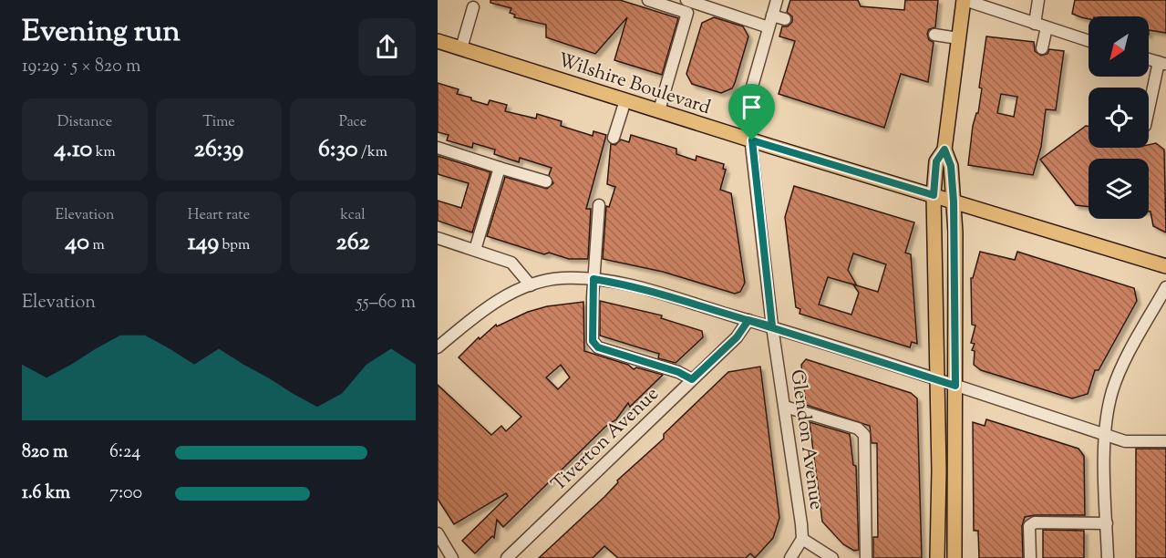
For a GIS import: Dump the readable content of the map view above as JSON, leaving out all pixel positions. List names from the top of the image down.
{
  "streets": {
    "main road": ["Wilshire Boulevard"],
    "street": ["Tiverton Avenue", "Glendon Avenue"]
  },
  "crossings": [
    ["Wilshire Boulevard", "Glendon Avenue"]
  ],
  "north": "bottom left",
  "page": {
    "heading": ["Evening run", "19:29 · 5 × 820 m"],
    "stats": [
      ["Distance", "4.10 km"],
      ["Time", "26:39"],
      ["Pace", "6:30 /km"],
      ["Elevation", "40 m"],
      ["Heart rate", "149 bpm"],
      ["kcal", "262"]
    ],
    "chart": ["Elevation", "55–60 m"],
    "list": [
      {
        "name": "820 m",
        "note": "6:24"
      },
      {
        "name": "1.6 km",
        "note": "7:00"
      }
    ]
  }
}
